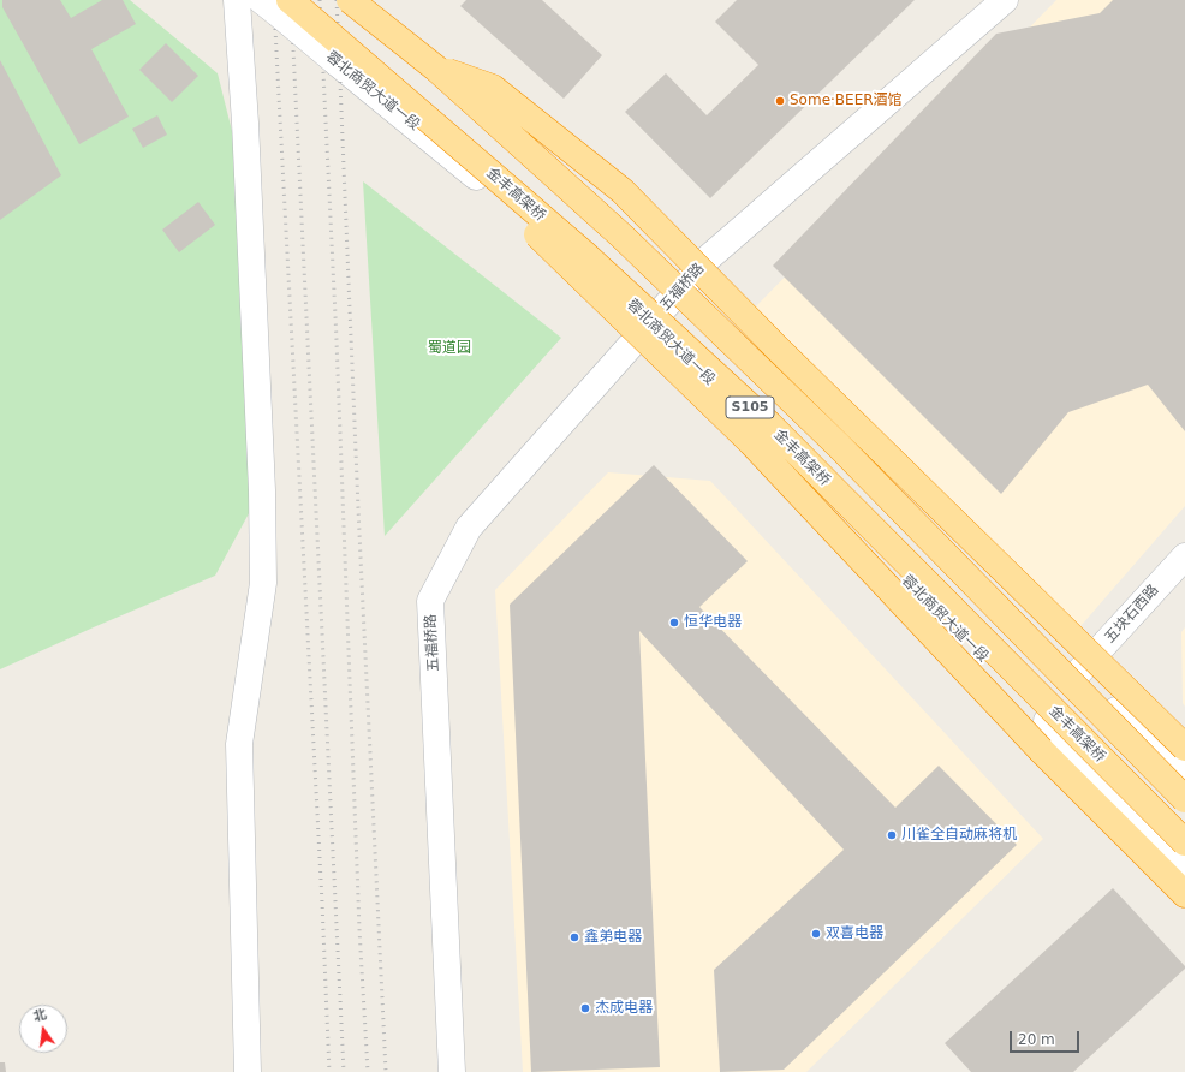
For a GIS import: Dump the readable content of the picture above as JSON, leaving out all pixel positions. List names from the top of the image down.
{
  "streets": {
    "highway": ["金丰高架桥", "S105"],
    "street": ["蓉北商贸大道一段", "五福桥路", "五块石西路"]
  },
  "crossings": [
    ["蓉北商贸大道一段", "金丰高架桥"],
    ["蓉北商贸大道一段", "五福桥路"]
  ],
  "parks": ["蜀道园"],
  "places": [
    "Some·BEER酒馆",
    "恒华电器",
    "川雀全自动麻将机",
    "双喜电器",
    "鑫弟电器",
    "杰成电器"
  ],
  "scale_bar": "20 m",
  "north": "top"
}
